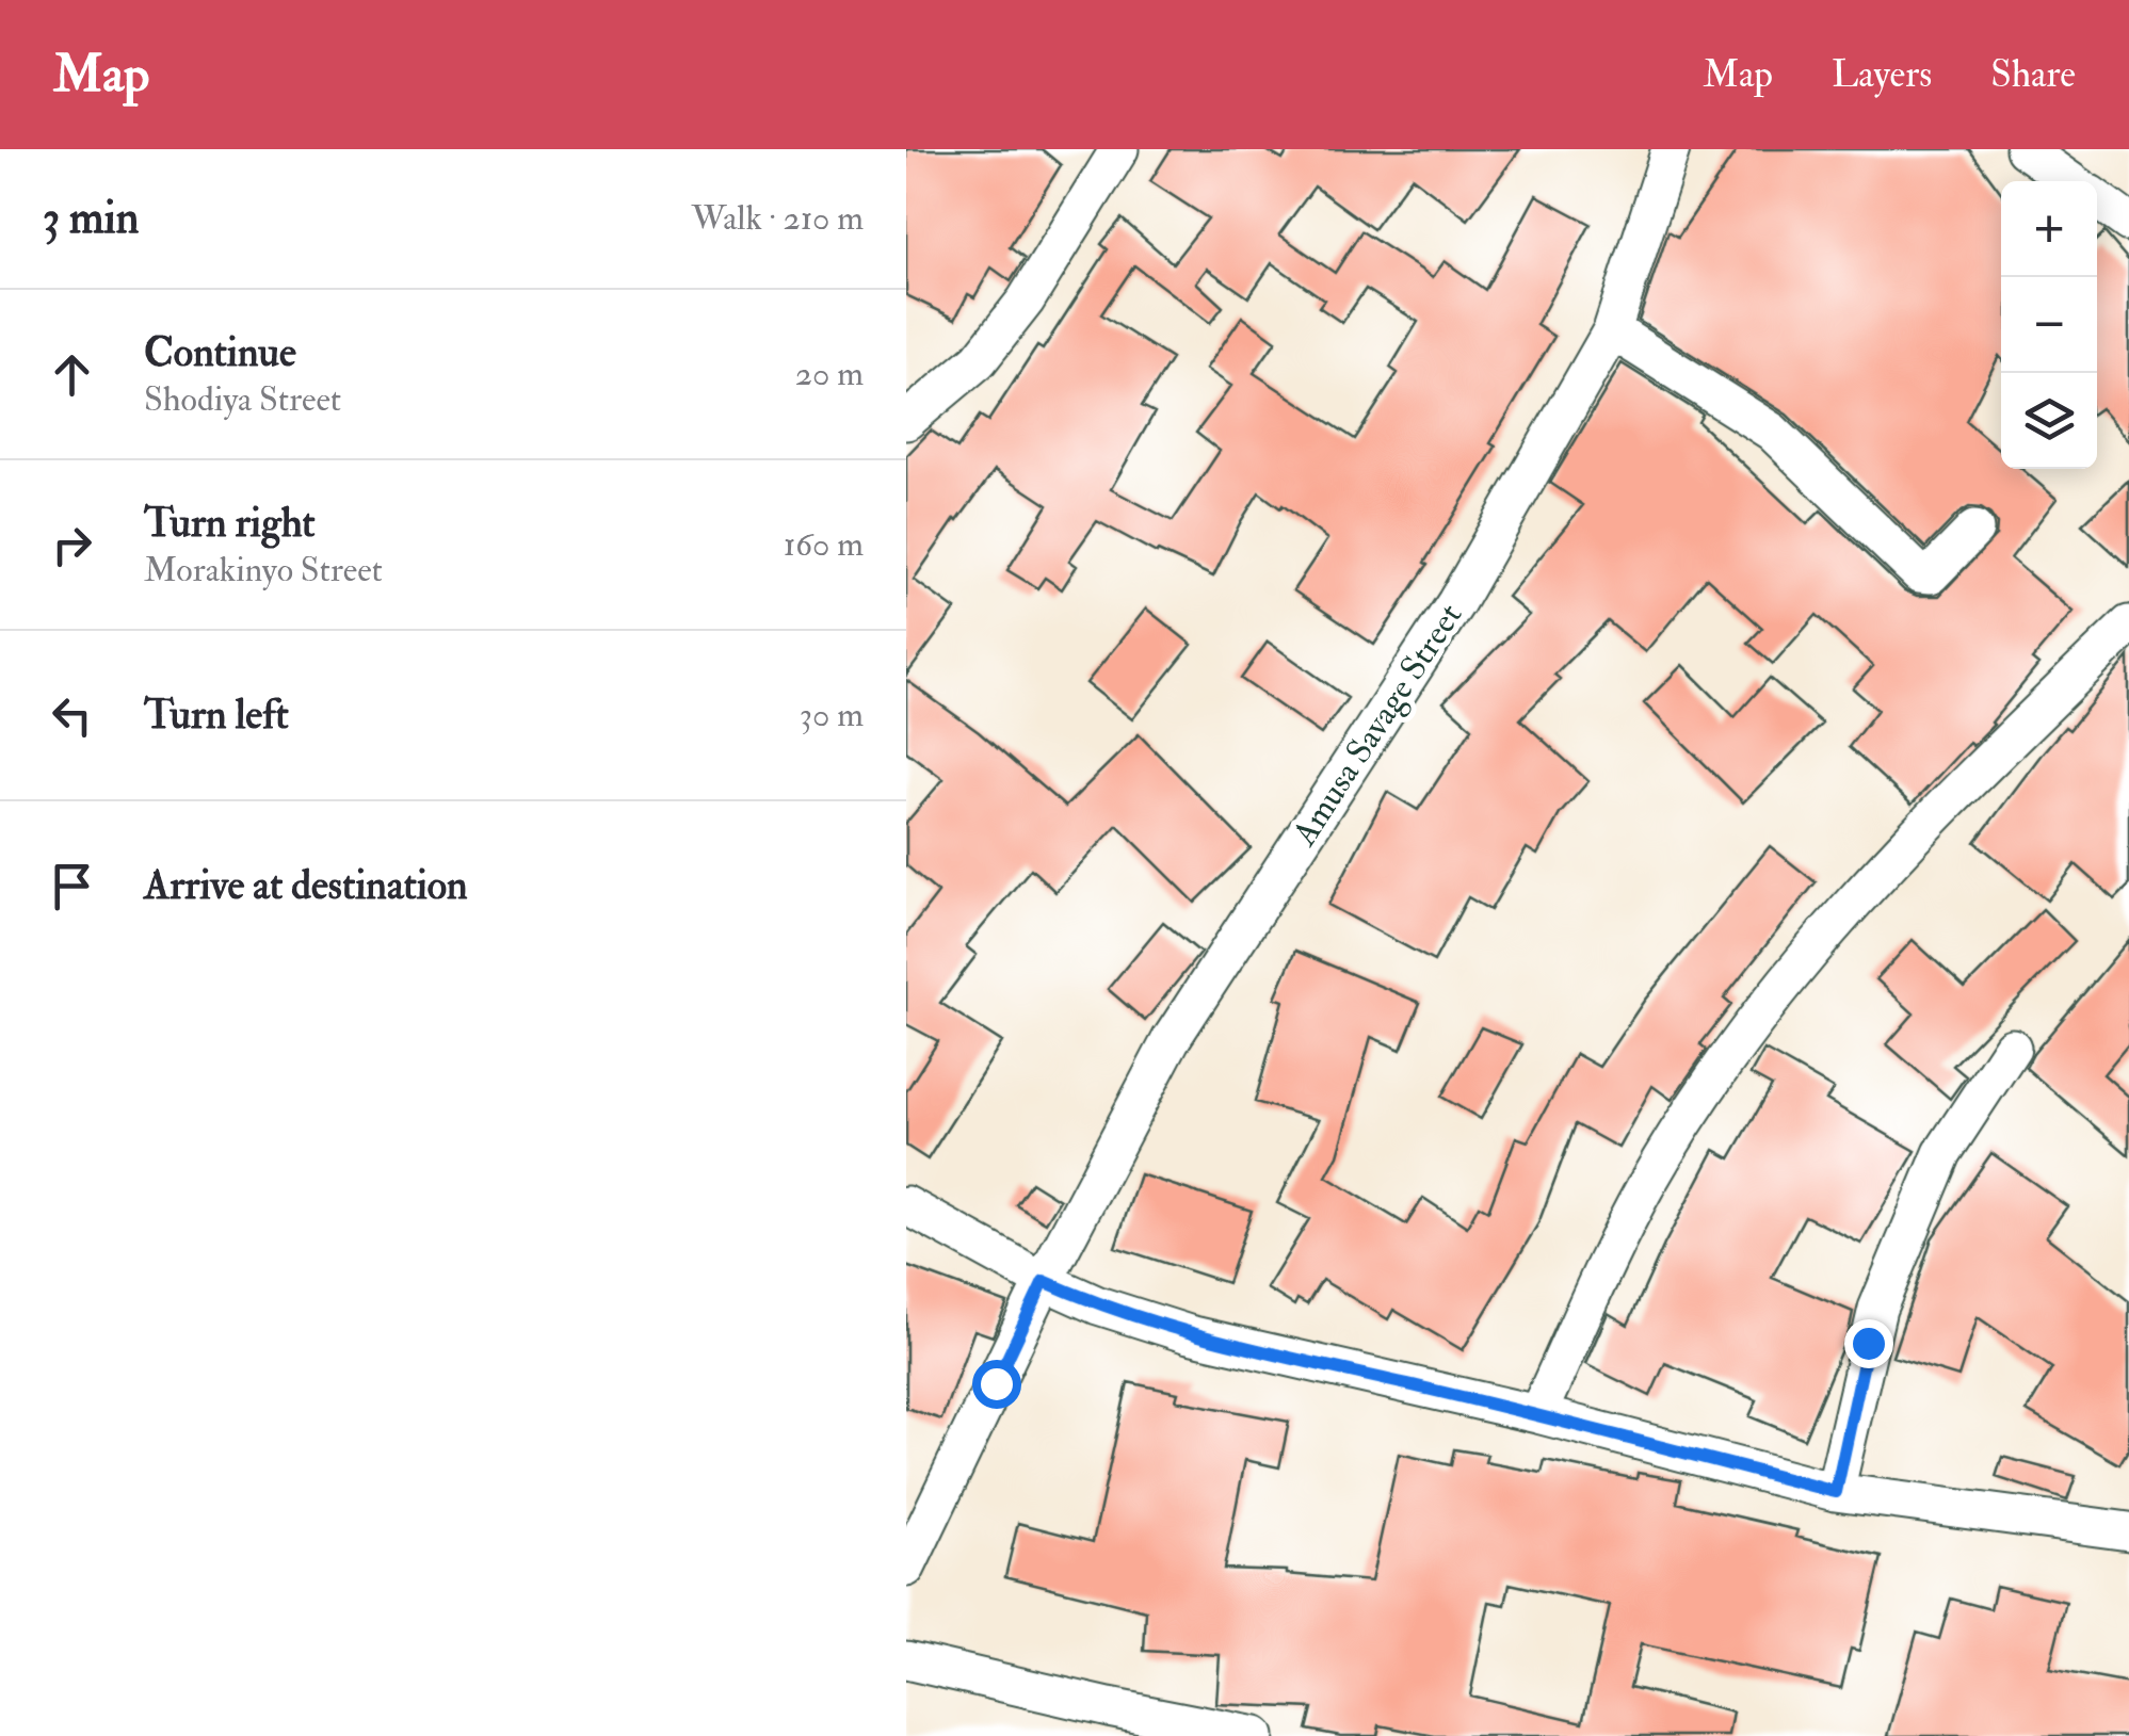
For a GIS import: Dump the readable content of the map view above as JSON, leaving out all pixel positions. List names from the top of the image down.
{
  "streets": {
    "street": ["Amusa Savage Street"]
  },
  "page": {
    "header": "Map",
    "nav": ["Map", "Layers", "Share"],
    "heading": ["3 min", "Walk · 210 m"],
    "map_buttons": ["+", "−"],
    "list": [
      ["Continue", "Shodiya Street", "20 m"],
      ["Turn right", "Morakinyo Street", "160 m"],
      ["Turn left", "30 m"],
      "Arrive at destination"
    ]
  }
}
